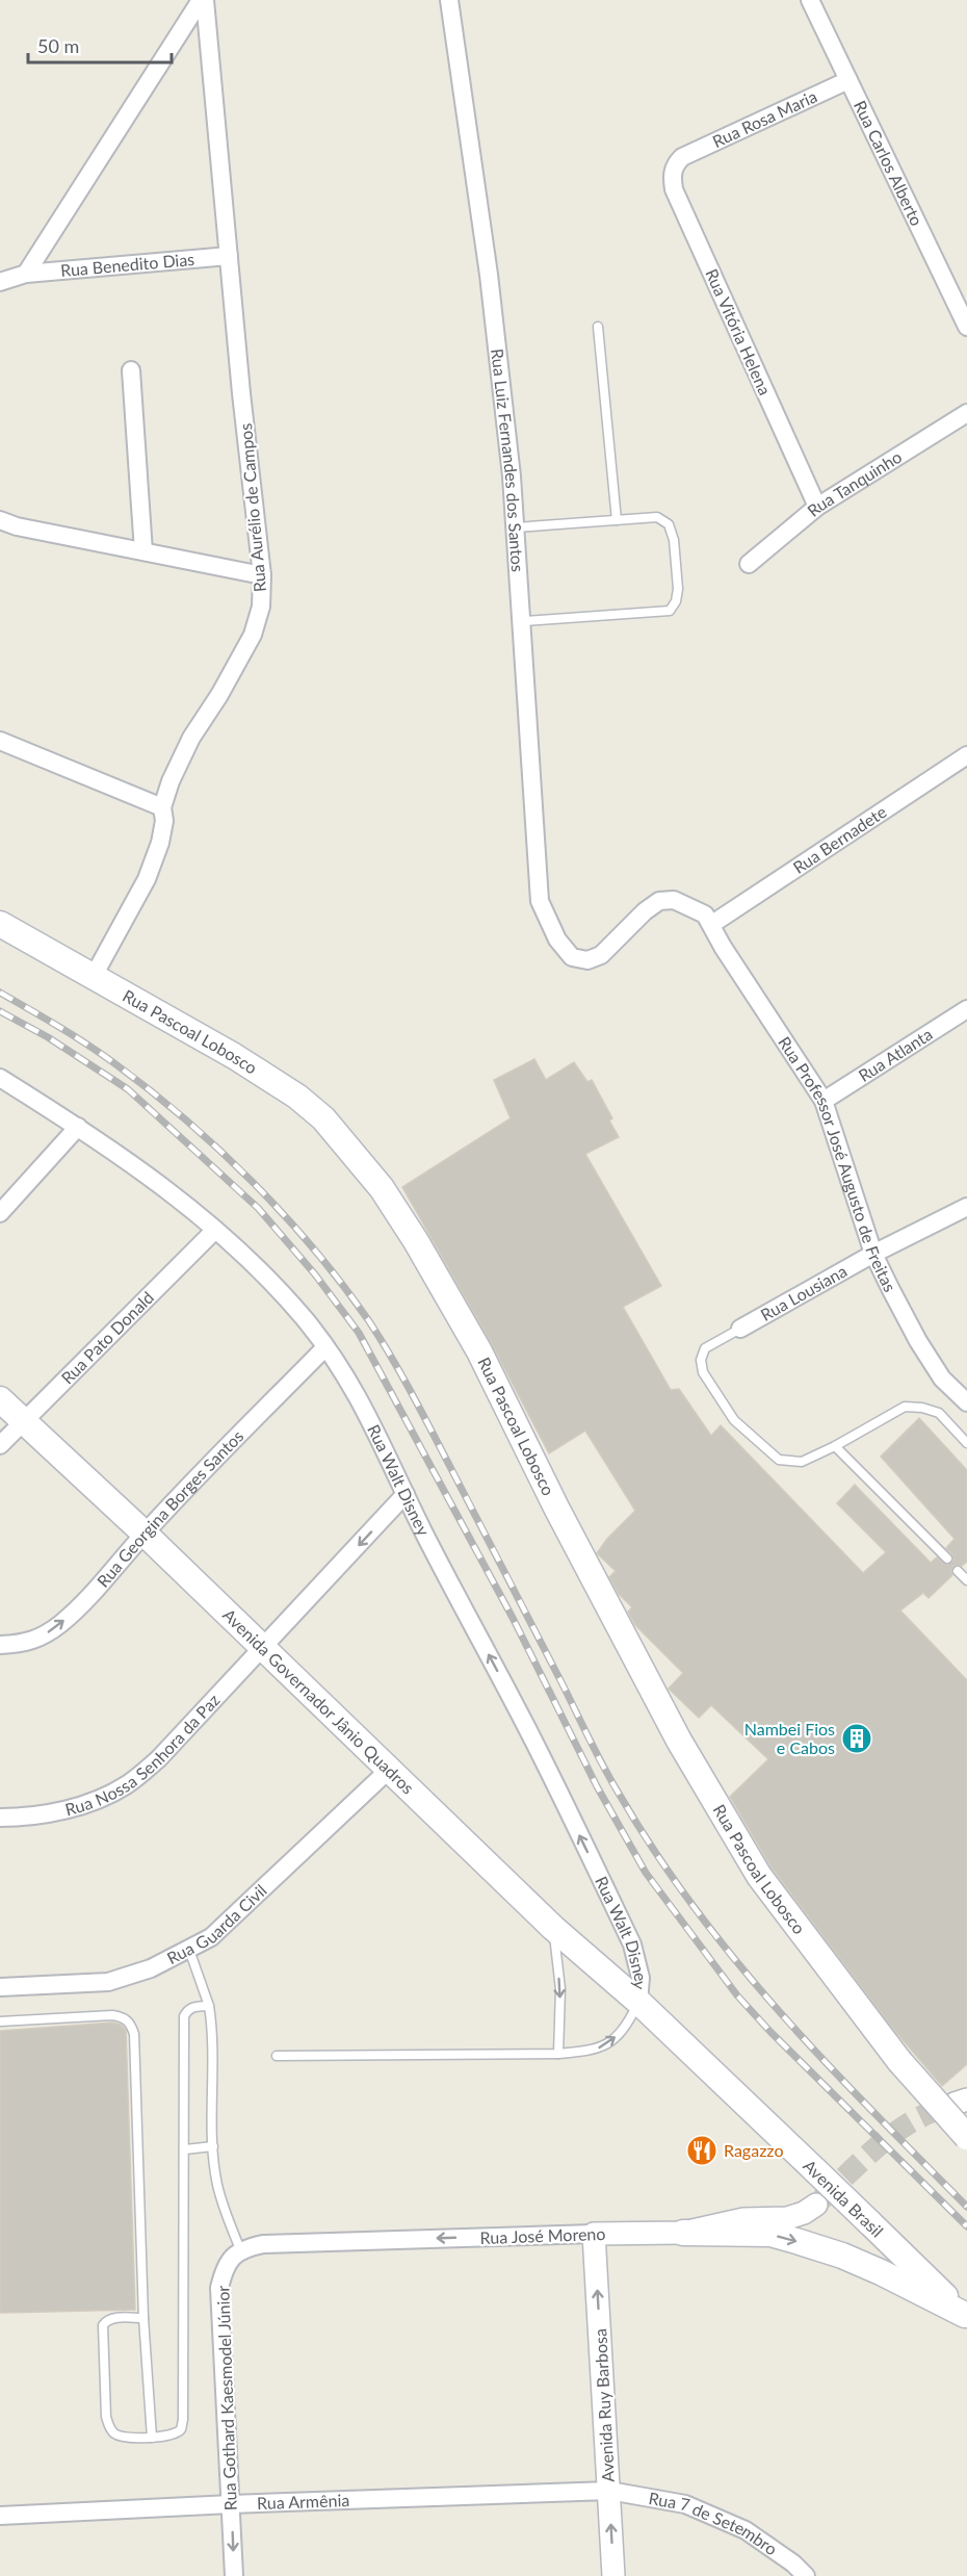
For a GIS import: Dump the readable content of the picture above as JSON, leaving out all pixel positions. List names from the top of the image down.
{
  "streets": {
    "main road": ["Rua Pascoal Lobosco", "Avenida Governador Jânio Quadros", "Avenida Brasil"],
    "street": [
      "Rua Rosa Maria",
      "Rua Carlos Alberto",
      "Rua Benedito Dias",
      "Rua Vitória Helena",
      "Rua Luiz Fernandes dos Santos",
      "Rua Tanquinho",
      "Rua Aurélio de Campos",
      "Rua Bernadete",
      "Rua Atlanta",
      "Rua Professor José Augusto de Freitas",
      "Rua Lousiana",
      "Rua Pato Donald",
      "Rua Walt Disney",
      "Rua Georgina Borges Santos",
      "Rua Nossa Senhora da Paz",
      "Rua Guarda Civil",
      "Rua José Moreno",
      "Rua Gothard Kaesmodel Júnior",
      "Avenida Ruy Barbosa",
      "Rua Armênia",
      "Rua 7 de Setembro"
    ]
  },
  "crossings": [
    ["Rua Rosa Maria", "Rua Carlos Alberto"],
    ["Rua Rosa Maria", "Rua Vitória Helena"],
    ["Rua Benedito Dias", "Rua Aurélio de Campos"],
    ["Rua Vitória Helena", "Rua Tanquinho"],
    ["Rua Luiz Fernandes dos Santos", "Rua Bernadete"],
    ["Rua Luiz Fernandes dos Santos", "Rua Professor José Augusto de Freitas"],
    ["Rua Aurélio de Campos", "Rua Pascoal Lobosco"],
    ["Rua Bernadete", "Rua Professor José Augusto de Freitas"],
    ["Rua Atlanta", "Rua Professor José Augusto de Freitas"],
    ["Rua Professor José Augusto de Freitas", "Rua Lousiana"],
    ["Rua Pato Donald", "Rua Walt Disney"],
    ["Rua Pato Donald", "Avenida Governador Jânio Quadros"],
    ["Rua Walt Disney", "Rua Georgina Borges Santos"],
    ["Rua Walt Disney", "Avenida Governador Jânio Quadros"],
    ["Rua Walt Disney", "Rua Nossa Senhora da Paz"],
    ["Rua Walt Disney", "Avenida Brasil"],
    ["Rua Georgina Borges Santos", "Avenida Governador Jânio Quadros"],
    ["Avenida Governador Jânio Quadros", "Rua Nossa Senhora da Paz"],
    ["Avenida Governador Jânio Quadros", "Rua Guarda Civil"],
    ["Avenida Governador Jânio Quadros", "Avenida Brasil"],
    ["Rua José Moreno", "Rua Gothard Kaesmodel Júnior"],
    ["Rua José Moreno", "Avenida Ruy Barbosa"],
    ["Rua Gothard Kaesmodel Júnior", "Rua Armênia"],
    ["Avenida Ruy Barbosa", "Rua Armênia"],
    ["Avenida Ruy Barbosa", "Rua 7 de Setembro"],
    ["Rua Armênia", "Rua 7 de Setembro"]
  ],
  "one_way": [
    "Rua Walt Disney",
    "Rua Georgina Borges Santos",
    "Rua Nossa Senhora da Paz",
    "Rua José Moreno",
    "Avenida Ruy Barbosa"
  ],
  "places": {
    "building": ["Nambei Fios e Cabos"],
    "restaurant": ["Ragazzo"]
  },
  "scale_bar": "50 m"
}
